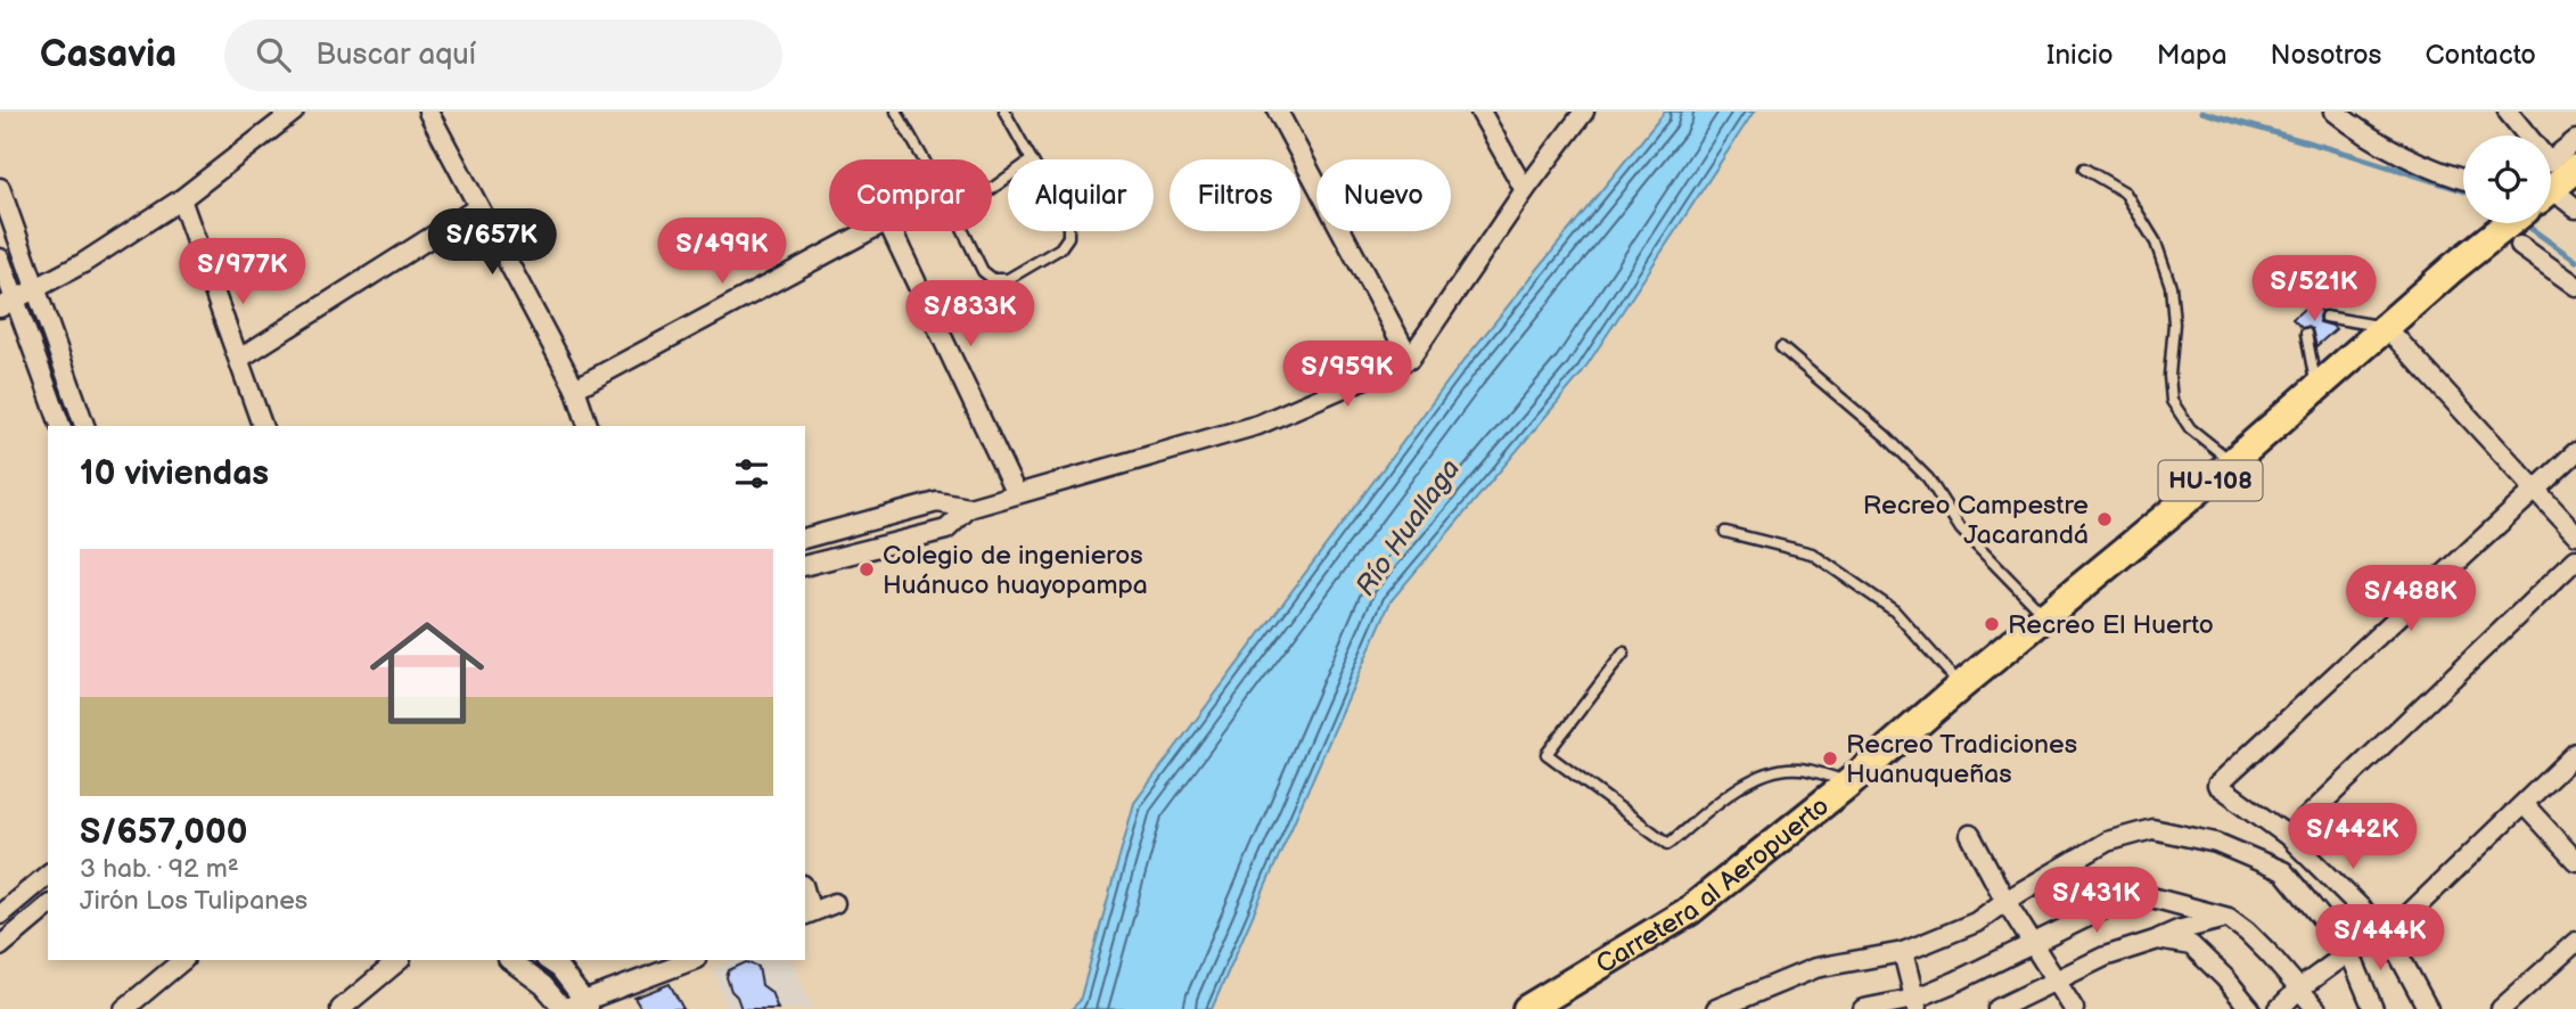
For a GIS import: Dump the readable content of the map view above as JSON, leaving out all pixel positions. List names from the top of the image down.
{
  "streets": {
    "main road": ["HU-108", "Carretera al Aeropuerto"]
  },
  "crossings": [
    ["HU-108", "Carretera al Aeropuerto"]
  ],
  "water": ["Río Huallaga"],
  "places": [
    "Recreo Campestre Jacarandá",
    "Colegio de ingenieros Huánuco huayopampa",
    "Recreo El Huerto",
    "Recreo Tradiciones Huanuqueñas"
  ],
  "page": {
    "header": "Casavia",
    "search": "Buscar aquí",
    "nav": [
      "Inicio",
      "Mapa",
      "Nosotros",
      "Contacto"
    ],
    "chip": [
      "Comprar",
      "Alquilar",
      "Filtros",
      "Nuevo"
    ],
    "price": [
      "S/657K",
      "S/499K",
      "S/977K",
      "S/521K",
      "S/833K",
      "S/959K",
      "S/488K",
      "S/442K",
      "S/431K",
      "S/444K"
    ],
    "heading": "10 viviendas",
    "list": [
      {
        "name": "S/657,000",
        "note": "3 hab. · 92 m² · Jirón Los Tulipanes"
      }
    ]
  }
}
